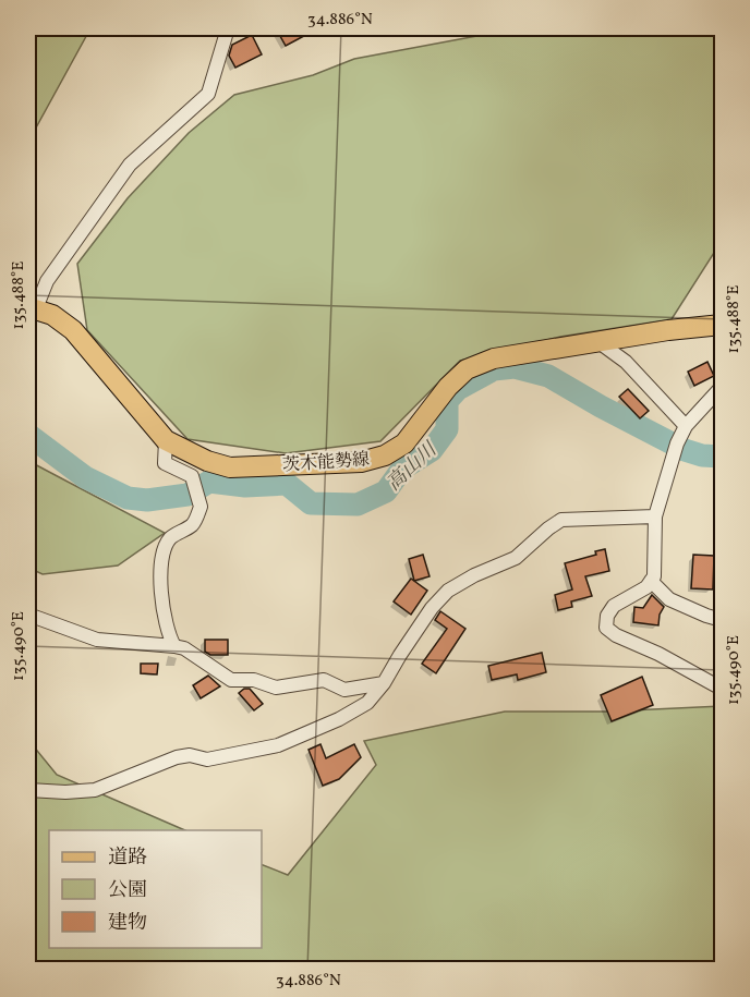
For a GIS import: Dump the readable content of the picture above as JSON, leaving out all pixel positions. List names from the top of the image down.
{
  "streets": {
    "main road": ["茨木能勢線"]
  },
  "water": ["高山川"],
  "legend": ["道路", "公園", "建物"],
  "coordinates": ["34.886°N", "135.488°E", "135.490°E"]
}
